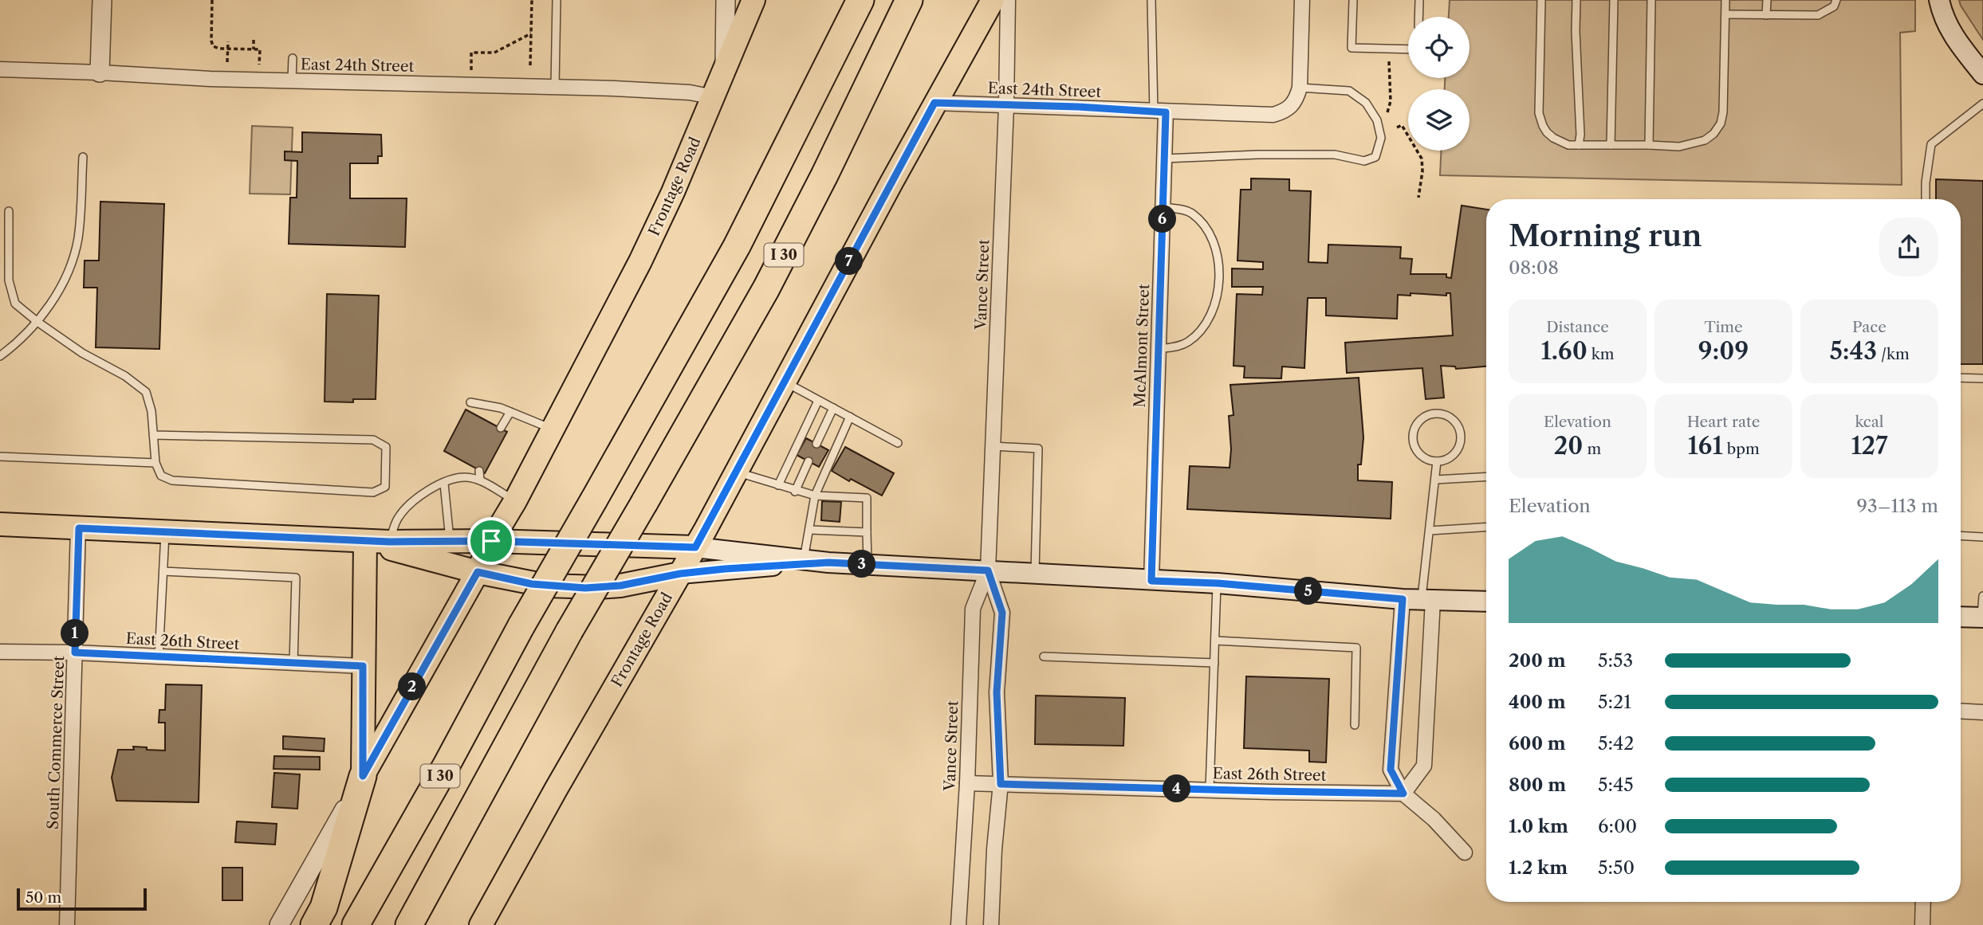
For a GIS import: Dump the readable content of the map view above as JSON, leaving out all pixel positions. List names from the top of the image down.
{
  "streets": {
    "highway": ["I 30"],
    "main road": ["Frontage Road"],
    "street": [
      "East 24th Street",
      "Vance Street",
      "McAlmont Street",
      "East 26th Street",
      "South Commerce Street"
    ]
  },
  "crossings": [
    ["East 24th Street", "Frontage Road"],
    ["East 24th Street", "Vance Street"],
    ["East 24th Street", "McAlmont Street"],
    ["Vance Street", "East 26th Street"],
    ["East 26th Street", "South Commerce Street"]
  ],
  "scale_bar": "50 m",
  "page": {
    "heading": ["Morning run", "08:08"],
    "pins": [
      "6",
      "7",
      "3",
      "5",
      "1",
      "2",
      "4"
    ],
    "stats": [
      ["Distance", "1.60 km"],
      ["Time", "9:09"],
      ["Pace", "5:43 /km"],
      ["Elevation", "20 m"],
      ["Heart rate", "161 bpm"],
      ["kcal", "127"]
    ],
    "chart": ["Elevation", "93–113 m"],
    "list": [
      {
        "name": "200 m",
        "note": "5:53"
      },
      {
        "name": "400 m",
        "note": "5:21"
      },
      {
        "name": "600 m",
        "note": "5:42"
      },
      {
        "name": "800 m",
        "note": "5:45"
      },
      {
        "name": "1.0 km",
        "note": "6:00"
      },
      {
        "name": "1.2 km",
        "note": "5:50"
      }
    ],
    "scale": "50 m"
  }
}
